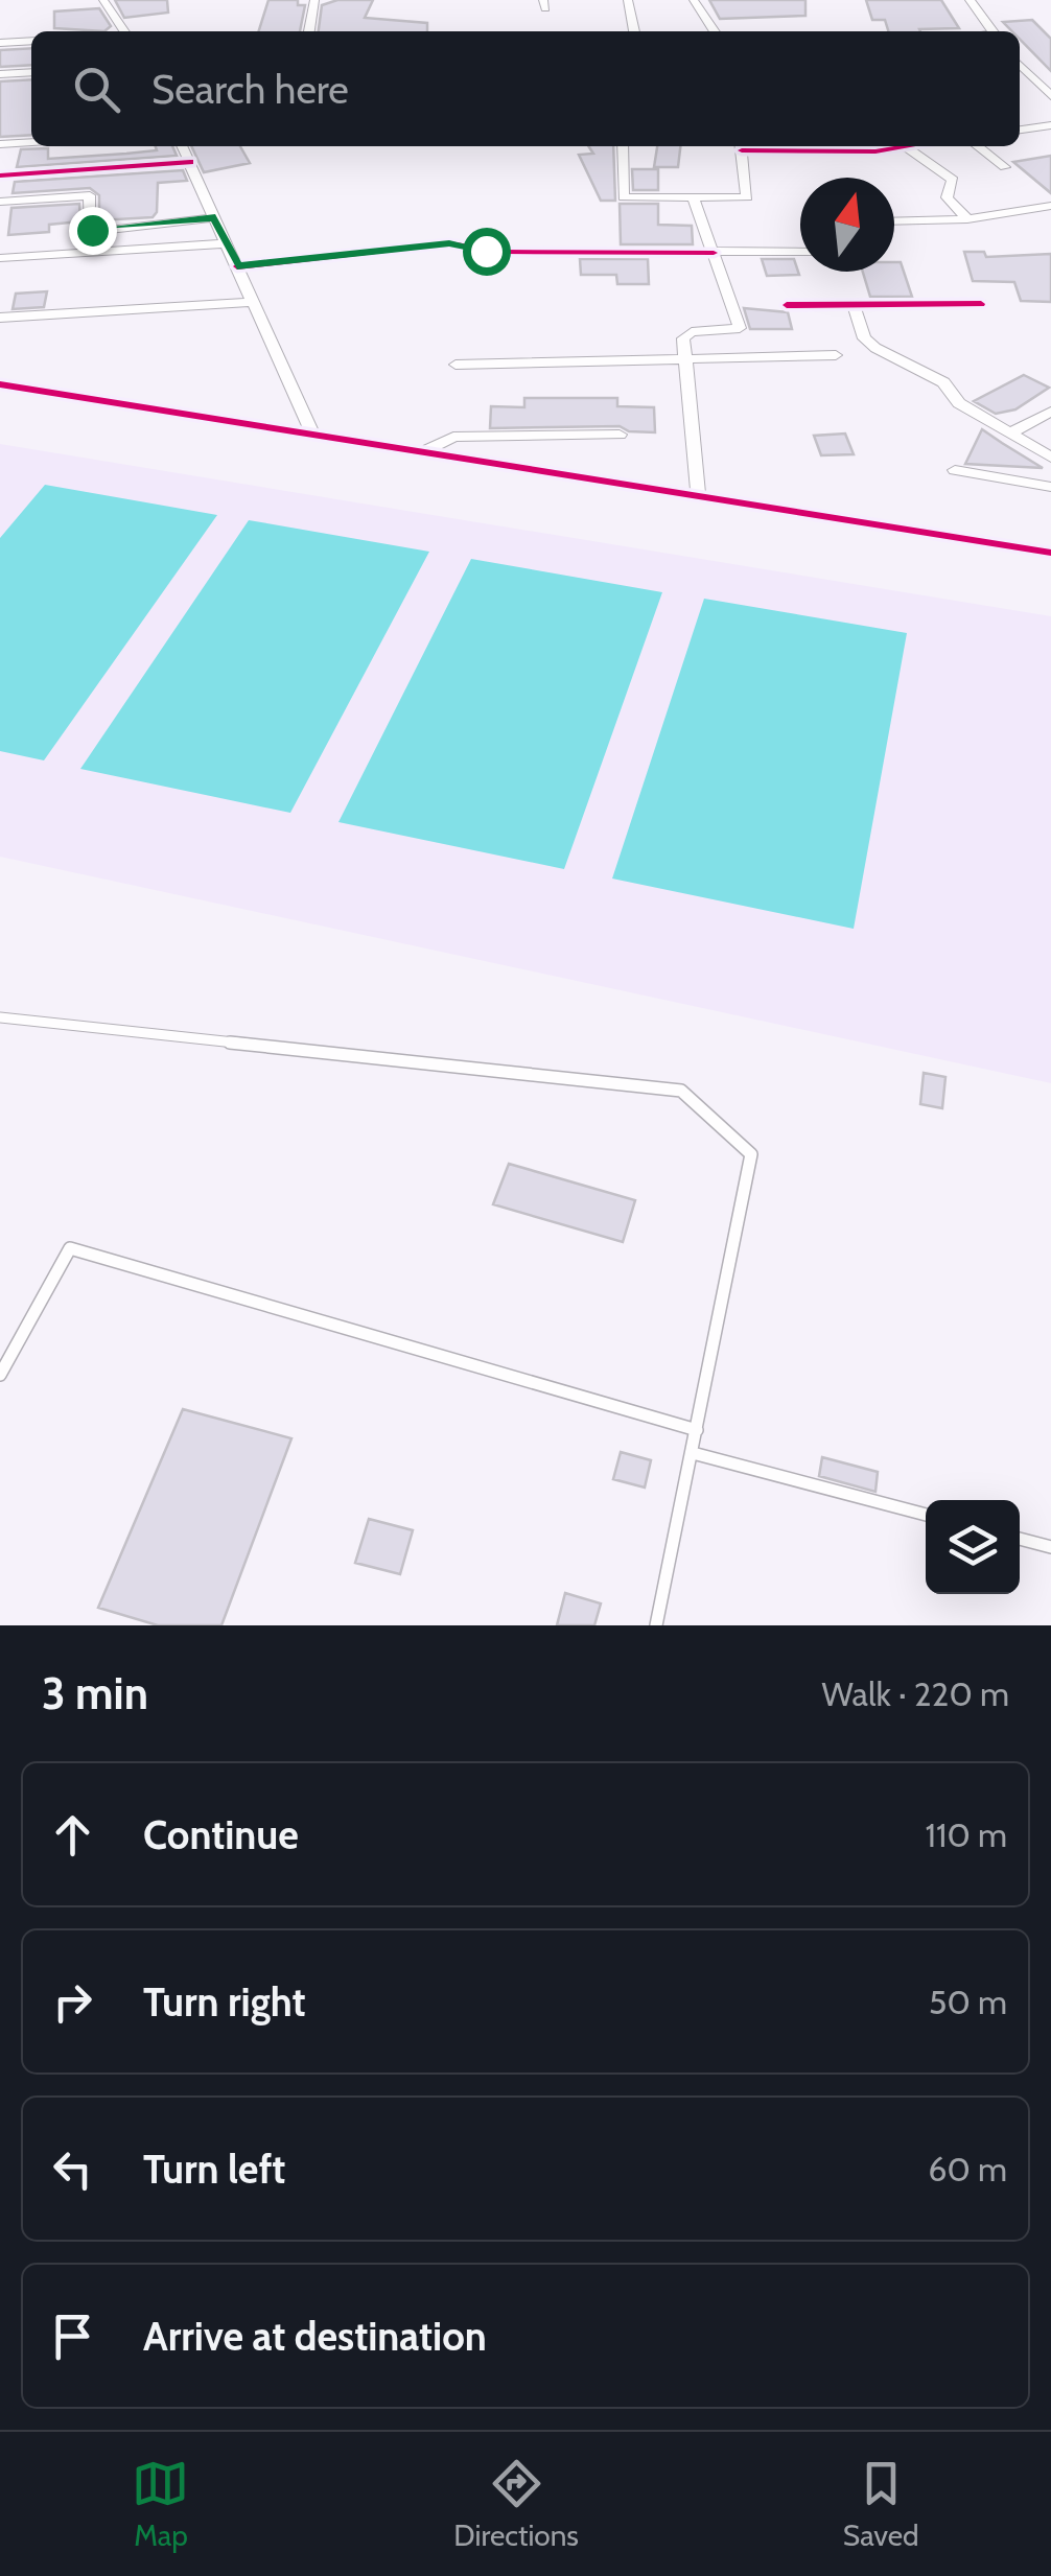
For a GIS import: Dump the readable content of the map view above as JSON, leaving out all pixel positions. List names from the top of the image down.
{
  "north": "top",
  "page": {
    "search": "Search here",
    "heading": ["3 min", "Walk · 220 m"],
    "list": [
      ["Continue", "110 m"],
      ["Turn right", "50 m"],
      ["Turn left", "60 m"],
      "Arrive at destination"
    ],
    "nav": ["Map", "Directions", "Saved"]
  }
}
